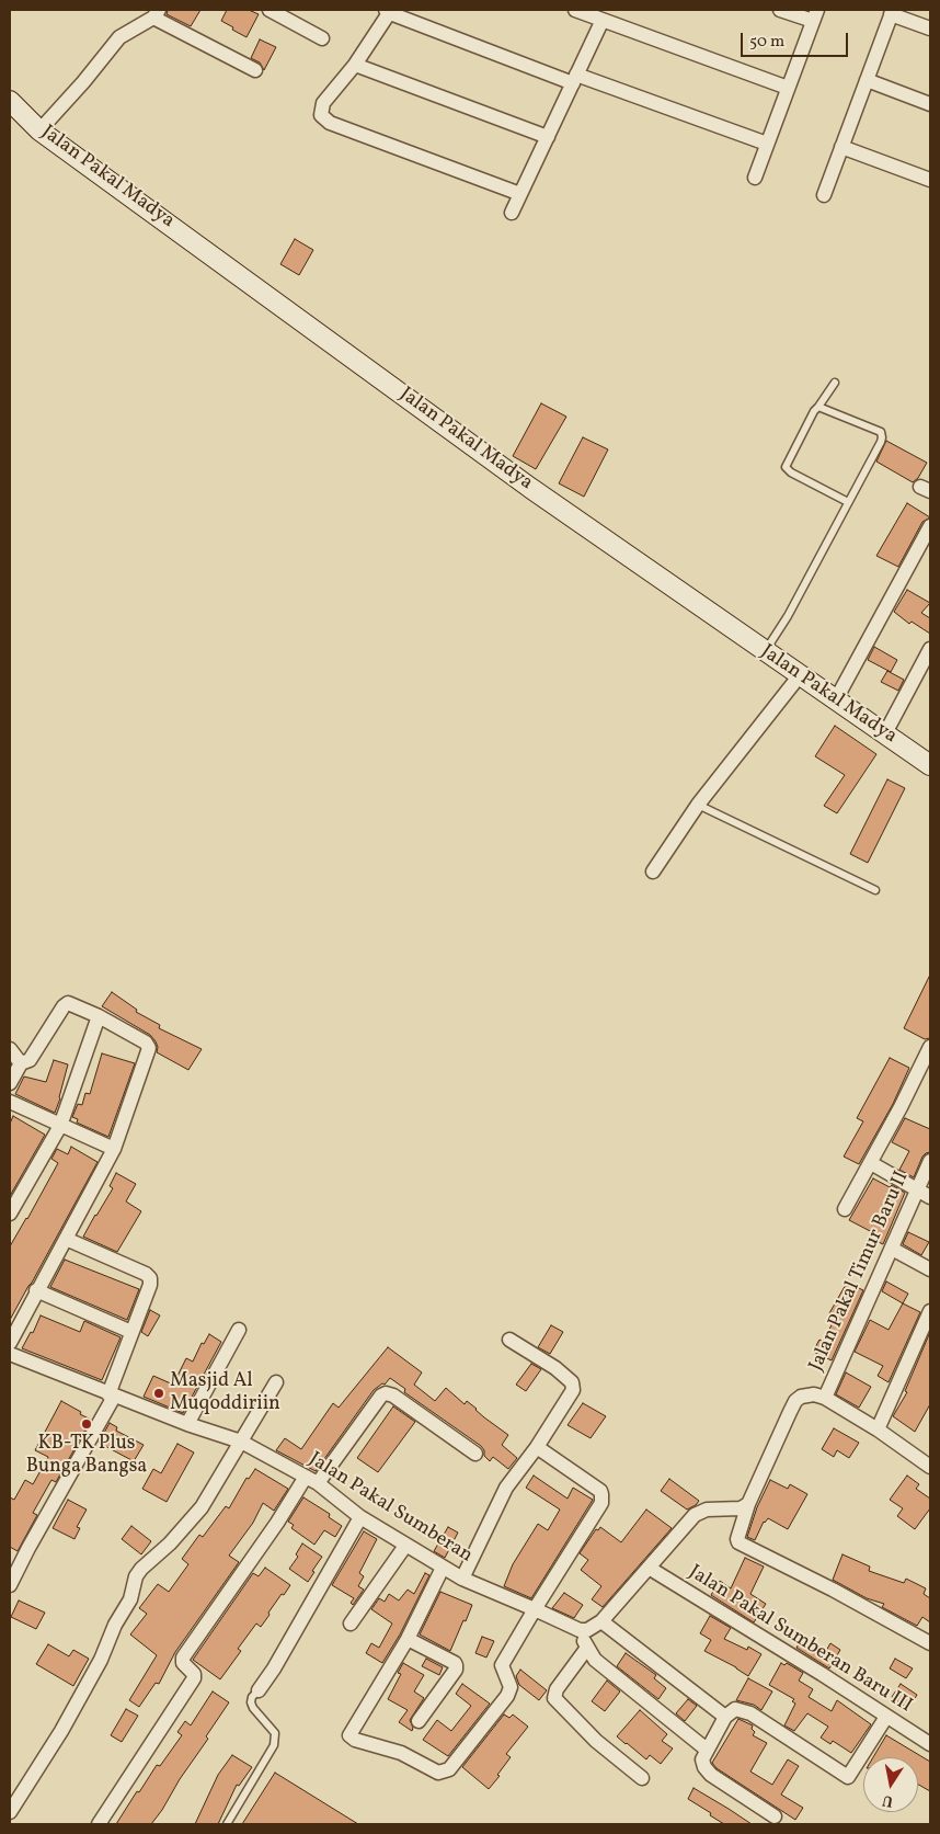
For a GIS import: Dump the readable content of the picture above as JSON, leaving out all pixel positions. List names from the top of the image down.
{
  "streets": {
    "street": [
      "Jalan Pakal Madya",
      "Jalan Pakal Timur Baru II",
      "Jalan Pakal Sumberan",
      "Jalan Pakal Sumberan Baru III"
    ]
  },
  "places": ["Masjid Al Muqoddiriin", "KB-TK Plus Bunga Bangsa"],
  "scale_bar": "50 m",
  "north": "bottom"
}
